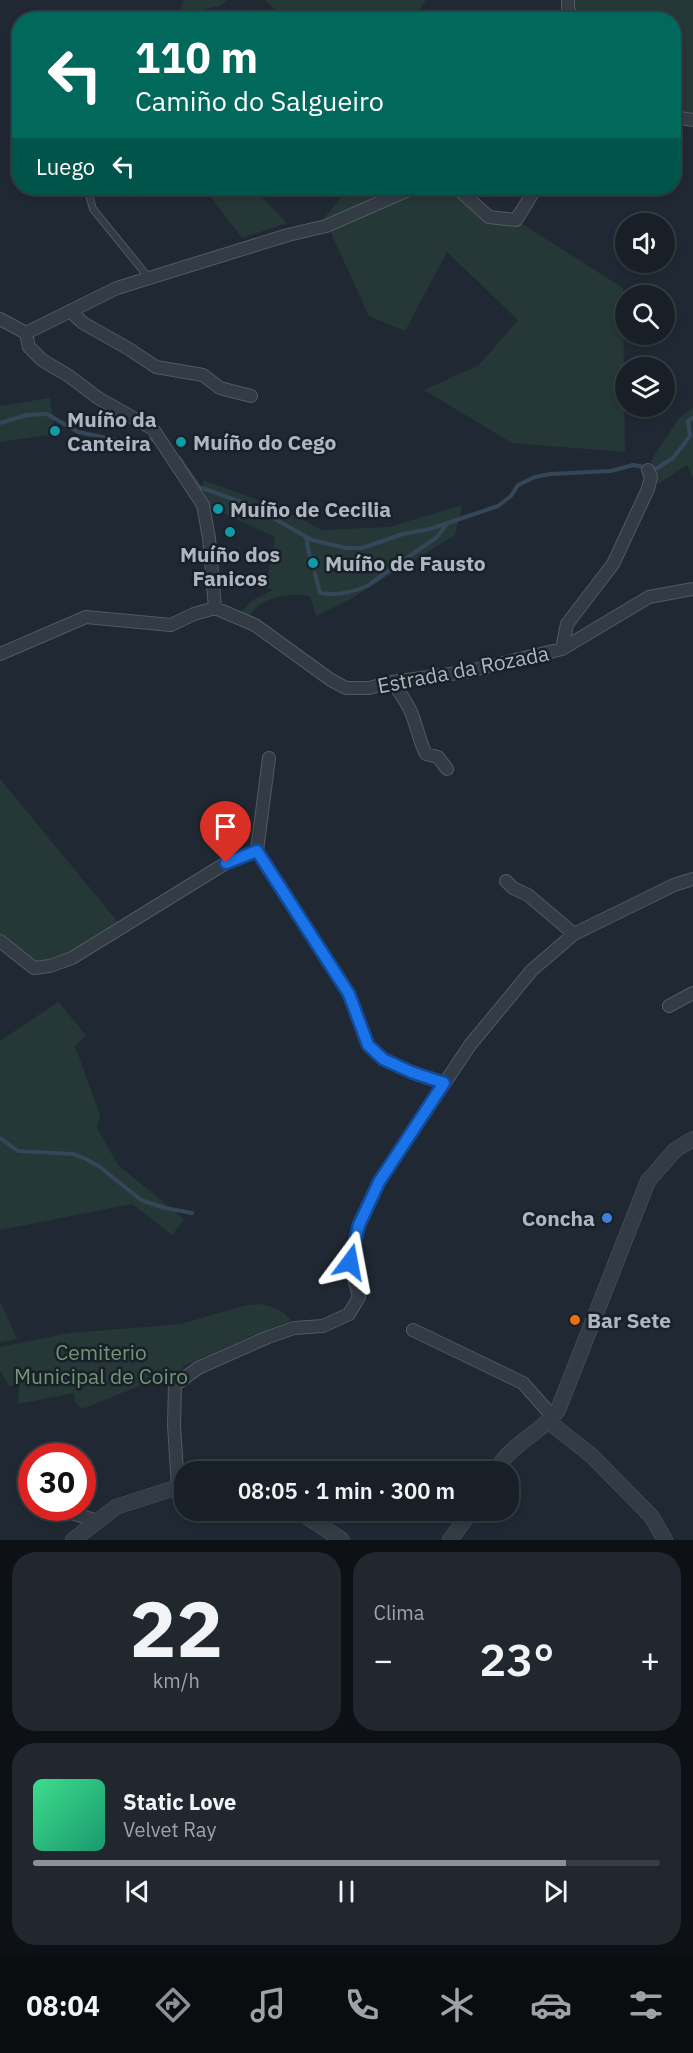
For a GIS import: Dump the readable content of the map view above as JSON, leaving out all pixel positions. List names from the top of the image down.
{
  "streets": {
    "street": ["Estrada da Rozada"]
  },
  "parks": ["Cemiterio Municipal de Coiro"],
  "places": [
    "Muíño da Canteira",
    "Muíño do Cego",
    "Muíño de Cecilia",
    "Muíño dos Fanicos",
    "Muíño de Fausto",
    "Concha",
    "Bar Sete"
  ],
  "page": {
    "turn": ["110 m", "Camiño do Salgueiro"],
    "then": "Luego",
    "limit": "30",
    "trip": "08:05 · 1 min · 300 m",
    "tile": [
      ["22", "km/h"],
      "Clima"
    ],
    "heat": ["−", "23°", "+"],
    "song": ["Static Love", "Velvet Ray"],
    "tabs": "08:04"
  }
}
